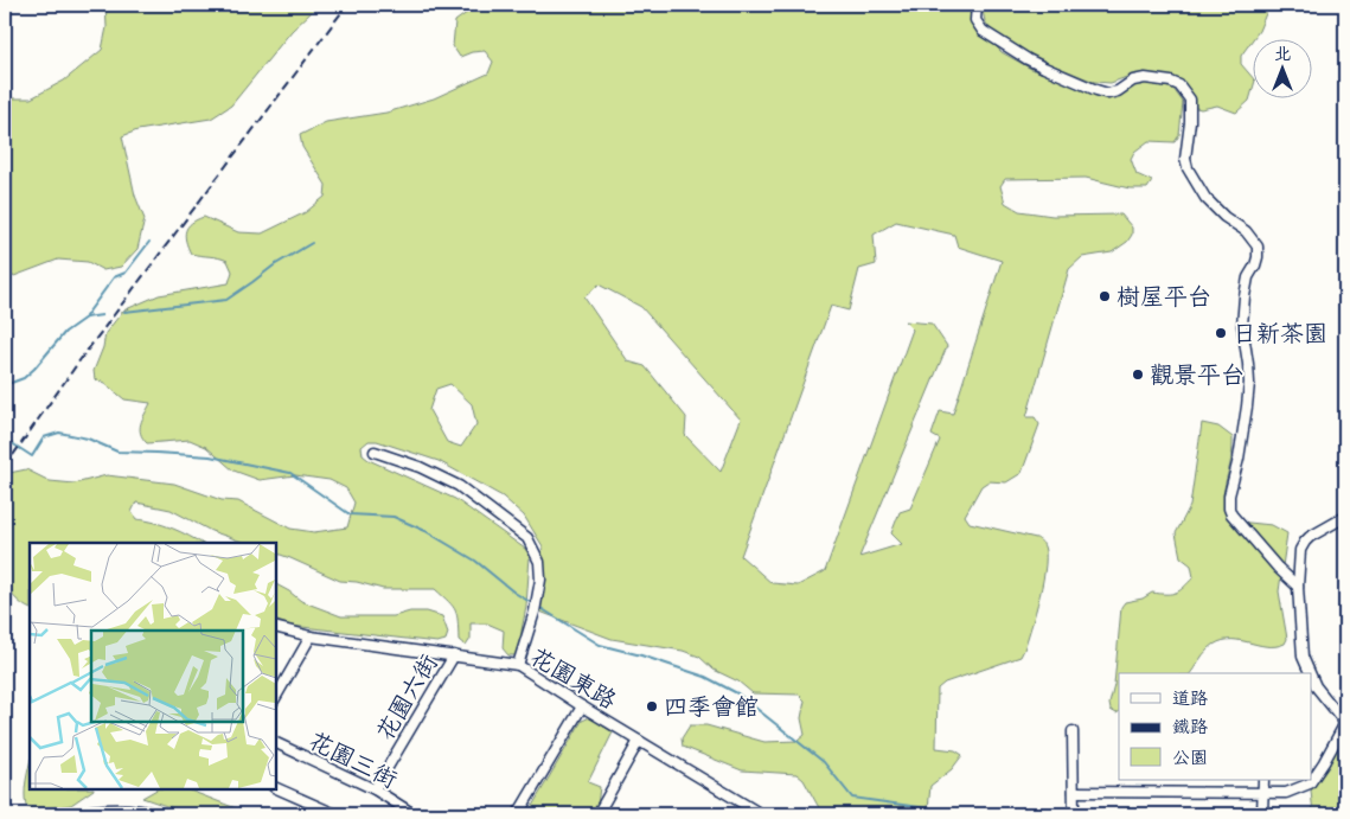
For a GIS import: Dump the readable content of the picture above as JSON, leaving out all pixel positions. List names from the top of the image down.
{
  "streets": {
    "street": ["花園東路", "花園六街", "花園三街"]
  },
  "crossings": [
    ["花園東路", "花園六街"],
    ["花園六街", "花園三街"]
  ],
  "places": [
    "樹屋平台",
    "日新茶園",
    "觀景平台",
    "四季會館"
  ],
  "legend": ["道路", "鐵路", "公園"],
  "north": "top"
}
